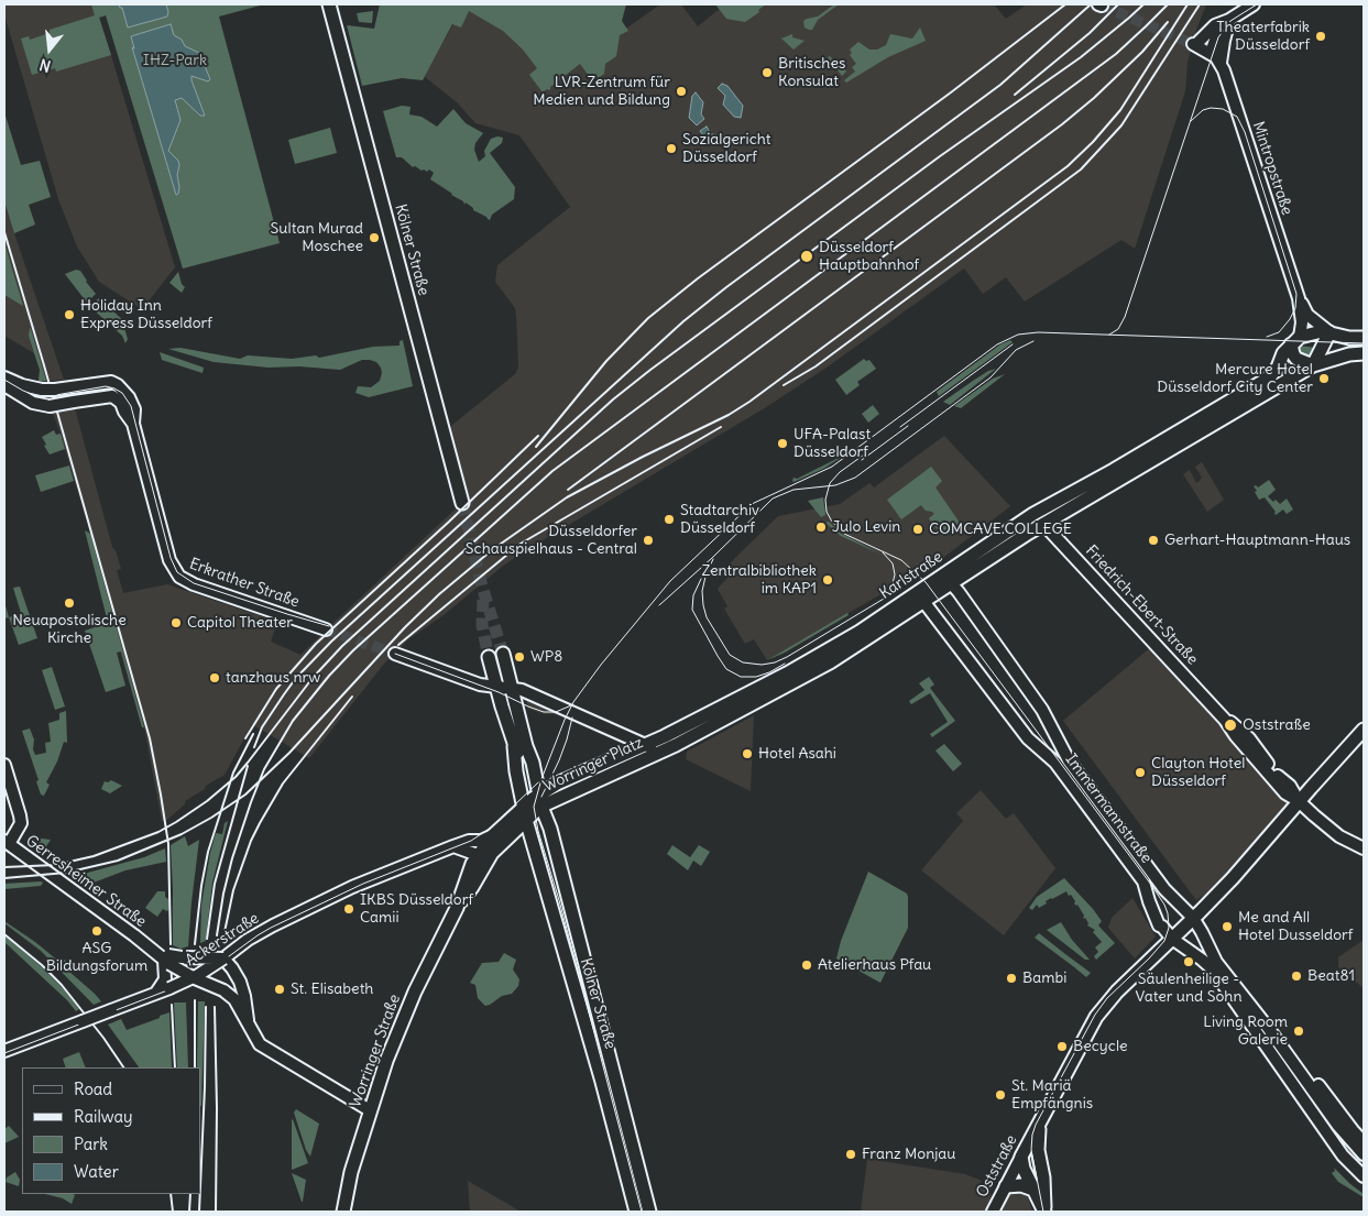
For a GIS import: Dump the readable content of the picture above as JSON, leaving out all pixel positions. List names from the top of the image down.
{
  "streets": {
    "main road": [
      "Kölner Straße",
      "Karlstraße",
      "Friedrich-Ebert-Straße",
      "Worringer Platz",
      "Worringer Straße",
      "Oststraße"
    ],
    "street": [
      "Mintropstraße",
      "Erkrather Straße",
      "Immermannstraße",
      "Gerresheimer Straße",
      "Ackerstraße"
    ]
  },
  "crossings": [
    ["Mintropstraße", "Karlstraße"],
    ["Kölner Straße", "Worringer Platz"],
    ["Kölner Straße", "Worringer Straße"],
    ["Karlstraße", "Friedrich-Ebert-Straße"],
    ["Karlstraße", "Worringer Platz"],
    ["Karlstraße", "Immermannstraße"],
    ["Friedrich-Ebert-Straße", "Oststraße"],
    ["Worringer Platz", "Worringer Straße"],
    ["Immermannstraße", "Oststraße"],
    ["Gerresheimer Straße", "Ackerstraße"],
    ["Ackerstraße", "Worringer Straße"]
  ],
  "parks": ["IHZ-Park"],
  "places": [
    "Theaterfabrik Düsseldorf",
    "Britisches Konsulat",
    "LVR-Zentrum für Medien und Bildung",
    "Sozialgericht Düsseldorf",
    "Sultan Murad Moschee",
    "Düsseldorf Hauptbahnhof",
    "Holiday Inn Express Düsseldorf",
    "Mercure Hotel Düsseldorf City Center",
    "UFA-Palast Düsseldorf",
    "Stadtarchiv Düsseldorf",
    "Julo Levin",
    "COMCAVE.COLLEGE",
    "Düsseldorfer Schauspielhaus - Central",
    "Gerhart-Hauptmann-Haus",
    "Zentralbibliothek im KAP1",
    "Neuapostolische Kirche",
    "Capitol Theater",
    "WP8",
    "tanzhaus nrw",
    "Oststraße",
    "Hotel Asahi",
    "Clayton Hotel Düsseldorf",
    "IKBS Düsseldorf Camii",
    "Me and All Hotel Dusseldorf",
    "ASG Bildungsforum",
    "Säulenheilige - Vater und Sohn",
    "Atelierhaus Pfau",
    "Beat81",
    "Bambi",
    "St. Elisabeth",
    "Living Room Galerie",
    "Becycle",
    "St. Mariä Empfängnis",
    "Franz Monjau"
  ],
  "legend": [
    "Road",
    "Railway",
    "Park",
    "Water"
  ],
  "north": "bottom"
}
